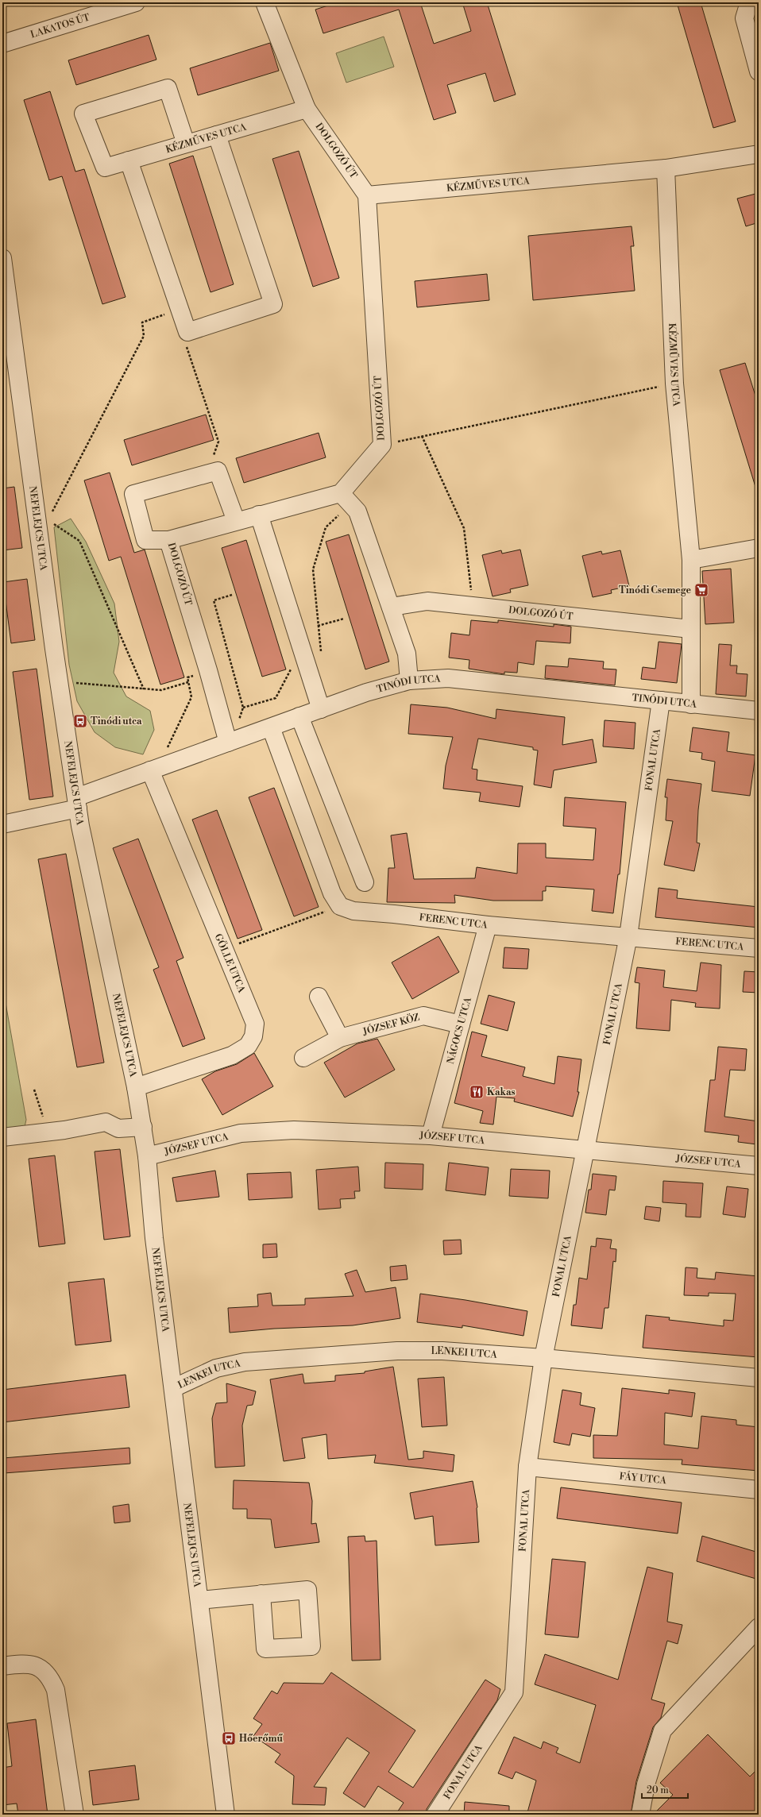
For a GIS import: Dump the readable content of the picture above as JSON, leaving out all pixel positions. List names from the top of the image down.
{
  "streets": {
    "street": [
      "LAKATOS ÚT",
      "KÉZMŰVES UTCA",
      "DOLGOZÓ ÚT",
      "NEFELEJCS UTCA",
      "TINÓDI UTCA",
      "FONAL UTCA",
      "FERENC UTCA",
      "GÖLLE UTCA",
      "JÓZSEF KÖZ",
      "NÁGOCS UTCA",
      "JÓZSEF UTCA",
      "LENKEI UTCA",
      "FÁY UTCA"
    ]
  },
  "crossings": [
    ["KÉZMŰVES UTCA", "DOLGOZÓ ÚT"],
    ["KÉZMŰVES UTCA", "TINÓDI UTCA"],
    ["DOLGOZÓ ÚT", "TINÓDI UTCA"],
    ["NEFELEJCS UTCA", "TINÓDI UTCA"],
    ["NEFELEJCS UTCA", "GÖLLE UTCA"],
    ["NEFELEJCS UTCA", "JÓZSEF UTCA"],
    ["NEFELEJCS UTCA", "LENKEI UTCA"],
    ["TINÓDI UTCA", "FONAL UTCA"],
    ["TINÓDI UTCA", "GÖLLE UTCA"],
    ["FONAL UTCA", "FERENC UTCA"],
    ["FONAL UTCA", "JÓZSEF UTCA"],
    ["FONAL UTCA", "LENKEI UTCA"],
    ["FONAL UTCA", "FÁY UTCA"],
    ["FERENC UTCA", "NÁGOCS UTCA"],
    ["JÓZSEF KÖZ", "NÁGOCS UTCA"],
    ["NÁGOCS UTCA", "JÓZSEF UTCA"]
  ],
  "places": {
    "supermarket": ["Tinódi Csemege"],
    "bus stop": ["Tinódi utca", "Hőerőmű"],
    "restaurant": ["Kakas"]
  },
  "scale_bar": "20 m"
}
